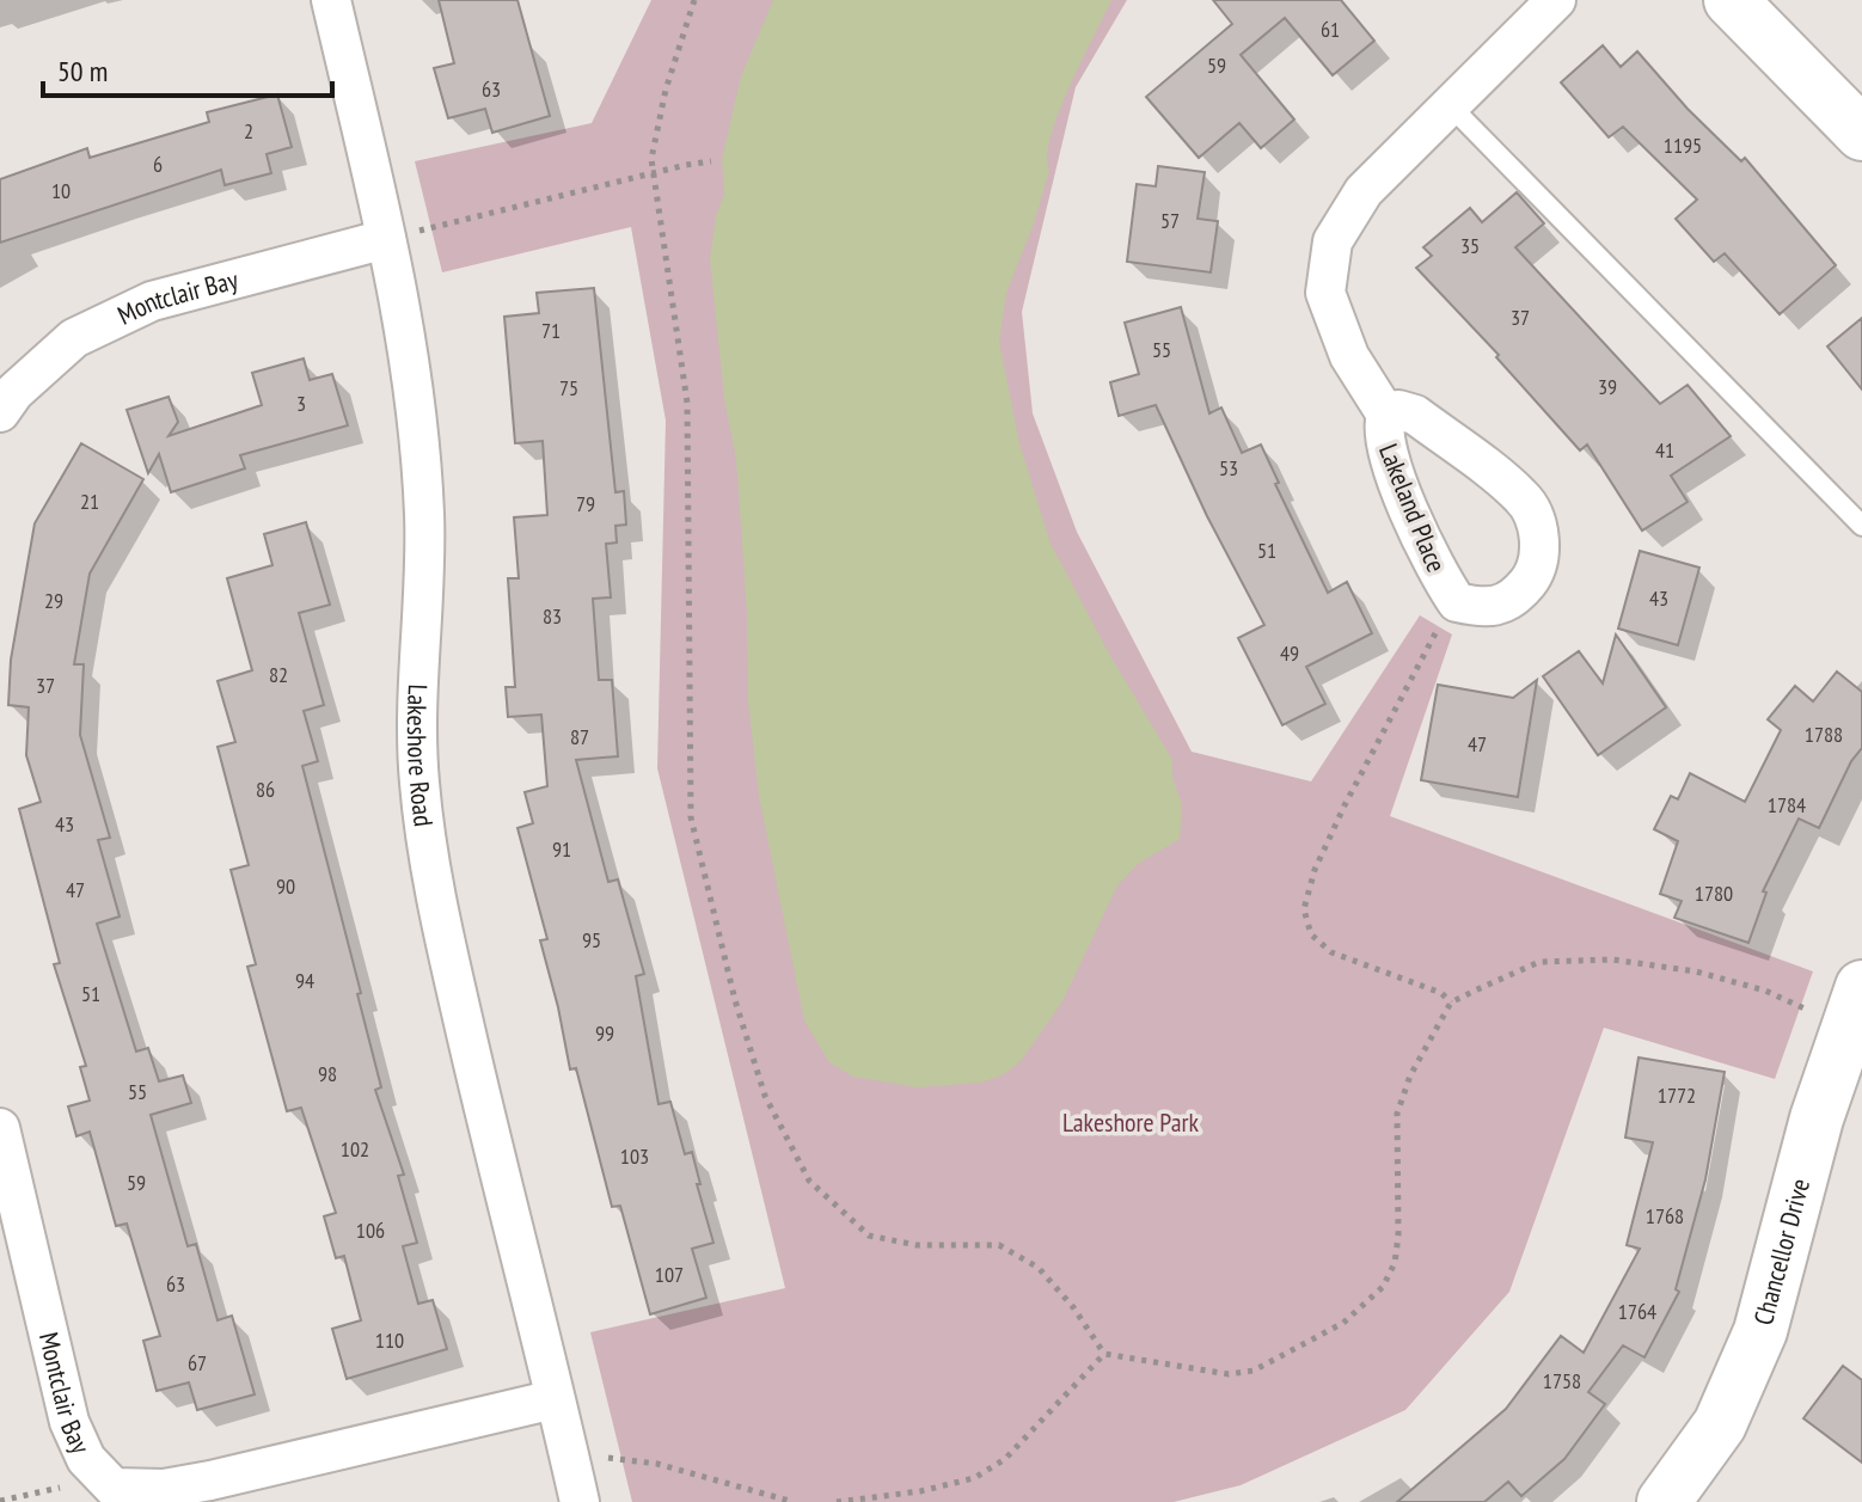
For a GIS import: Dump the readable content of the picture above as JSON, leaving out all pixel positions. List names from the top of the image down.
{
  "streets": {
    "street": [
      "Montclair Bay",
      "Lakeland Place",
      "Lakeshore Road",
      "Chancellor Drive"
    ]
  },
  "crossings": [
    ["Montclair Bay", "Lakeshore Road"]
  ],
  "parks": ["Lakeshore Park"],
  "house_numbers": [
    "61",
    "59",
    "63",
    "2",
    "1195",
    "6",
    "10",
    "57",
    "35",
    "37",
    "71",
    "55",
    "39",
    "75",
    "3",
    "41",
    "53",
    "21",
    "79",
    "51",
    "43",
    "29",
    "83",
    "49",
    "82",
    "37",
    "1788",
    "87",
    "47",
    "86",
    "1784",
    "43",
    "91",
    "90",
    "47",
    "1780",
    "95",
    "94",
    "51",
    "99",
    "98",
    "55",
    "1772",
    "102",
    "103",
    "59",
    "1768",
    "106",
    "107",
    "63",
    "1764",
    "110",
    "67",
    "1758"
  ],
  "scale_bar": "50 m"
}
